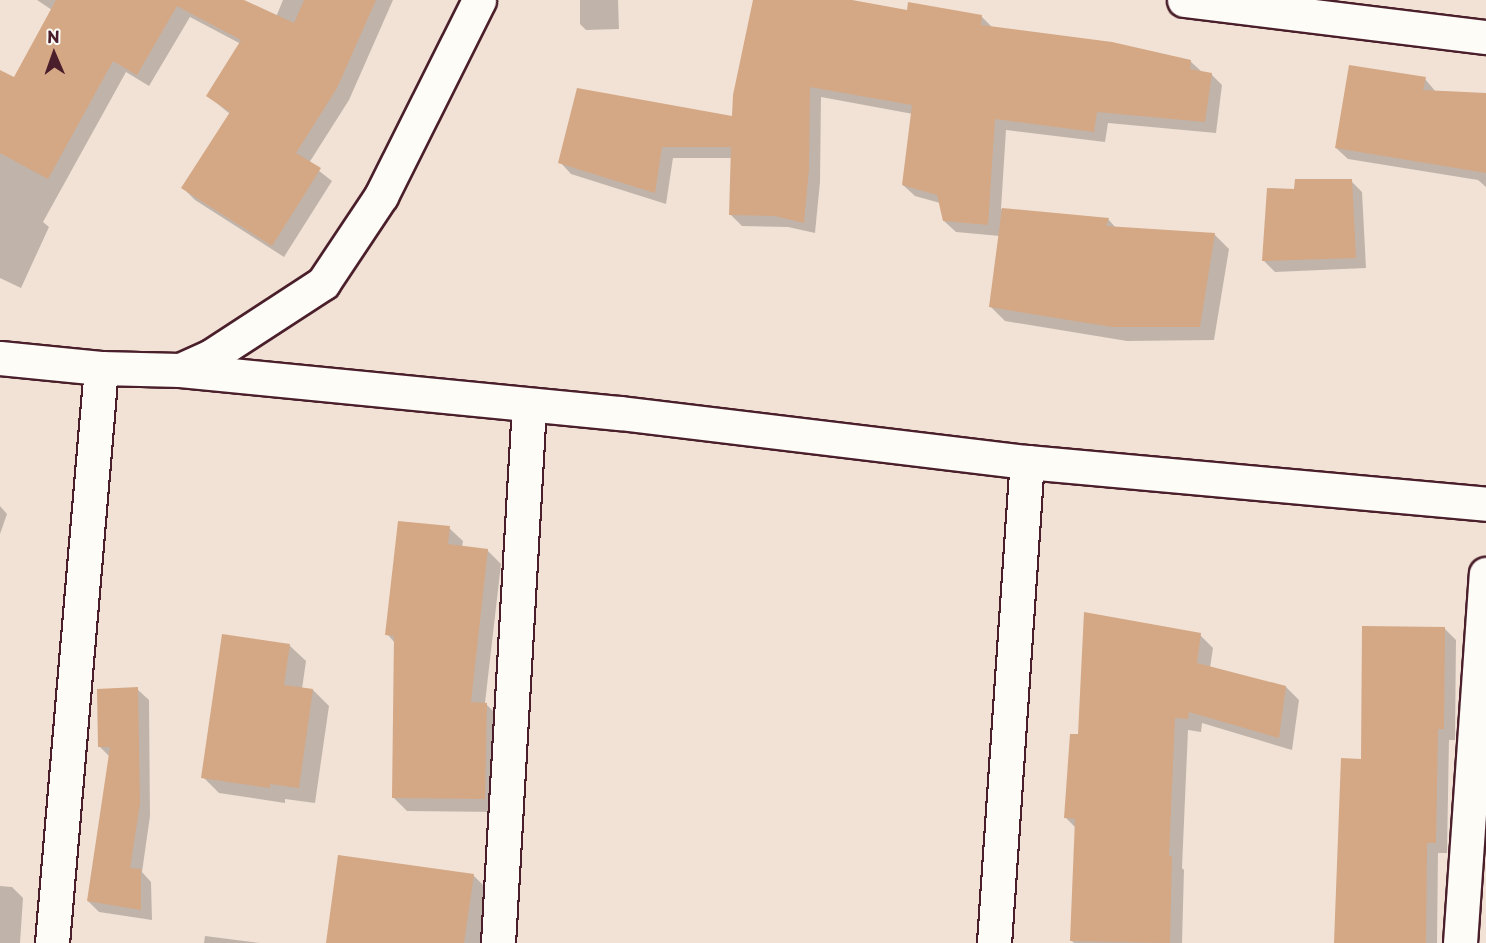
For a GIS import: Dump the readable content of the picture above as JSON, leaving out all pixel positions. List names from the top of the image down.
{
  "north": "top"
}
